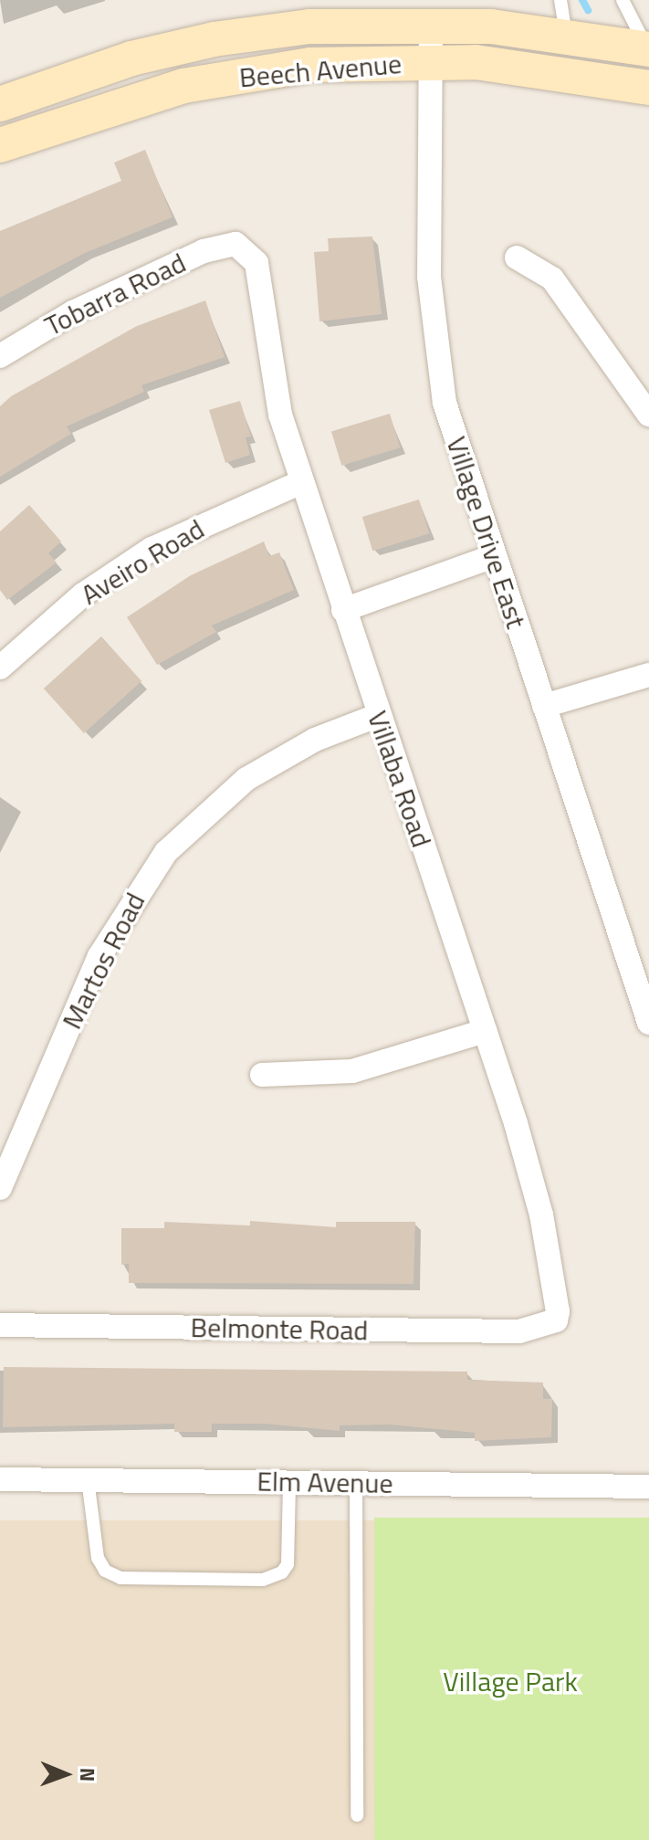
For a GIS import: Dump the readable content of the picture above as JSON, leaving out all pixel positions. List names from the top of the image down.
{
  "streets": {
    "street": [
      "Beech Avenue",
      "Tobarra Road",
      "Village Drive East",
      "Aveiro Road",
      "Villaba Road",
      "Martos Road",
      "Belmonte Road",
      "Elm Avenue"
    ]
  },
  "crossings": [
    ["Beech Avenue", "Village Drive East"],
    ["Tobarra Road", "Villaba Road"],
    ["Aveiro Road", "Villaba Road"],
    ["Villaba Road", "Martos Road"],
    ["Villaba Road", "Belmonte Road"]
  ],
  "parks": ["Village Park"],
  "north": "right"
}
